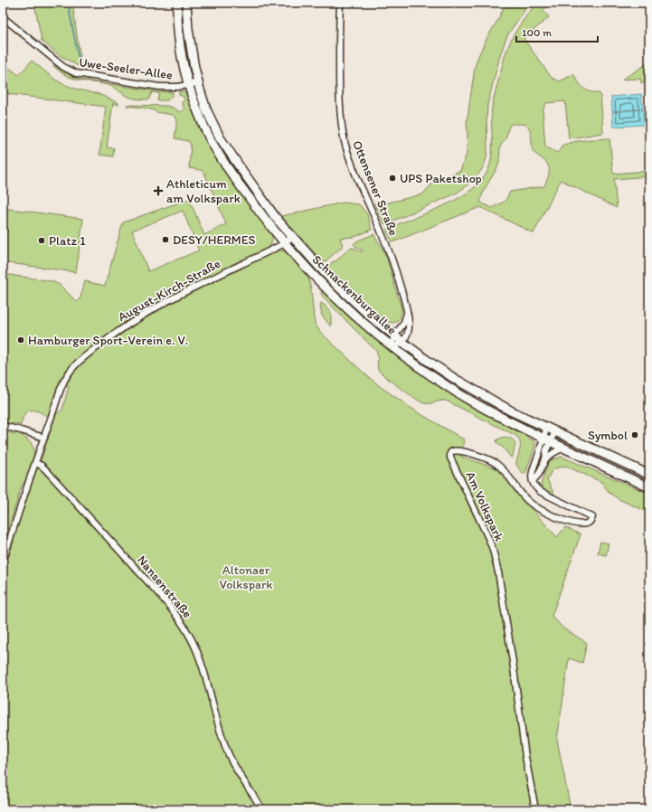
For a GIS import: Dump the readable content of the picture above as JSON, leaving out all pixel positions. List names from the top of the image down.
{
  "streets": {
    "main road": ["Schnackenburgallee"],
    "street": [
      "Uwe-Seeler-Allee",
      "Ottensener Straße",
      "August-Kirch-Straße",
      "Am Volkspark",
      "Nansenstraße"
    ]
  },
  "crossings": [
    ["Uwe-Seeler-Allee", "Schnackenburgallee"],
    ["Ottensener Straße", "Schnackenburgallee"],
    ["August-Kirch-Straße", "Schnackenburgallee"],
    ["August-Kirch-Straße", "Nansenstraße"]
  ],
  "parks": ["Altonaer Volkspark"],
  "places": {
    "other": [
      "UPS Paketshop",
      "DESY/HERMES",
      "Platz 1",
      "Hamburger Sport-Verein e. V.",
      "Symbol"
    ],
    "health": ["Athleticum am Volkspark"]
  },
  "scale_bar": "100 m"
}
